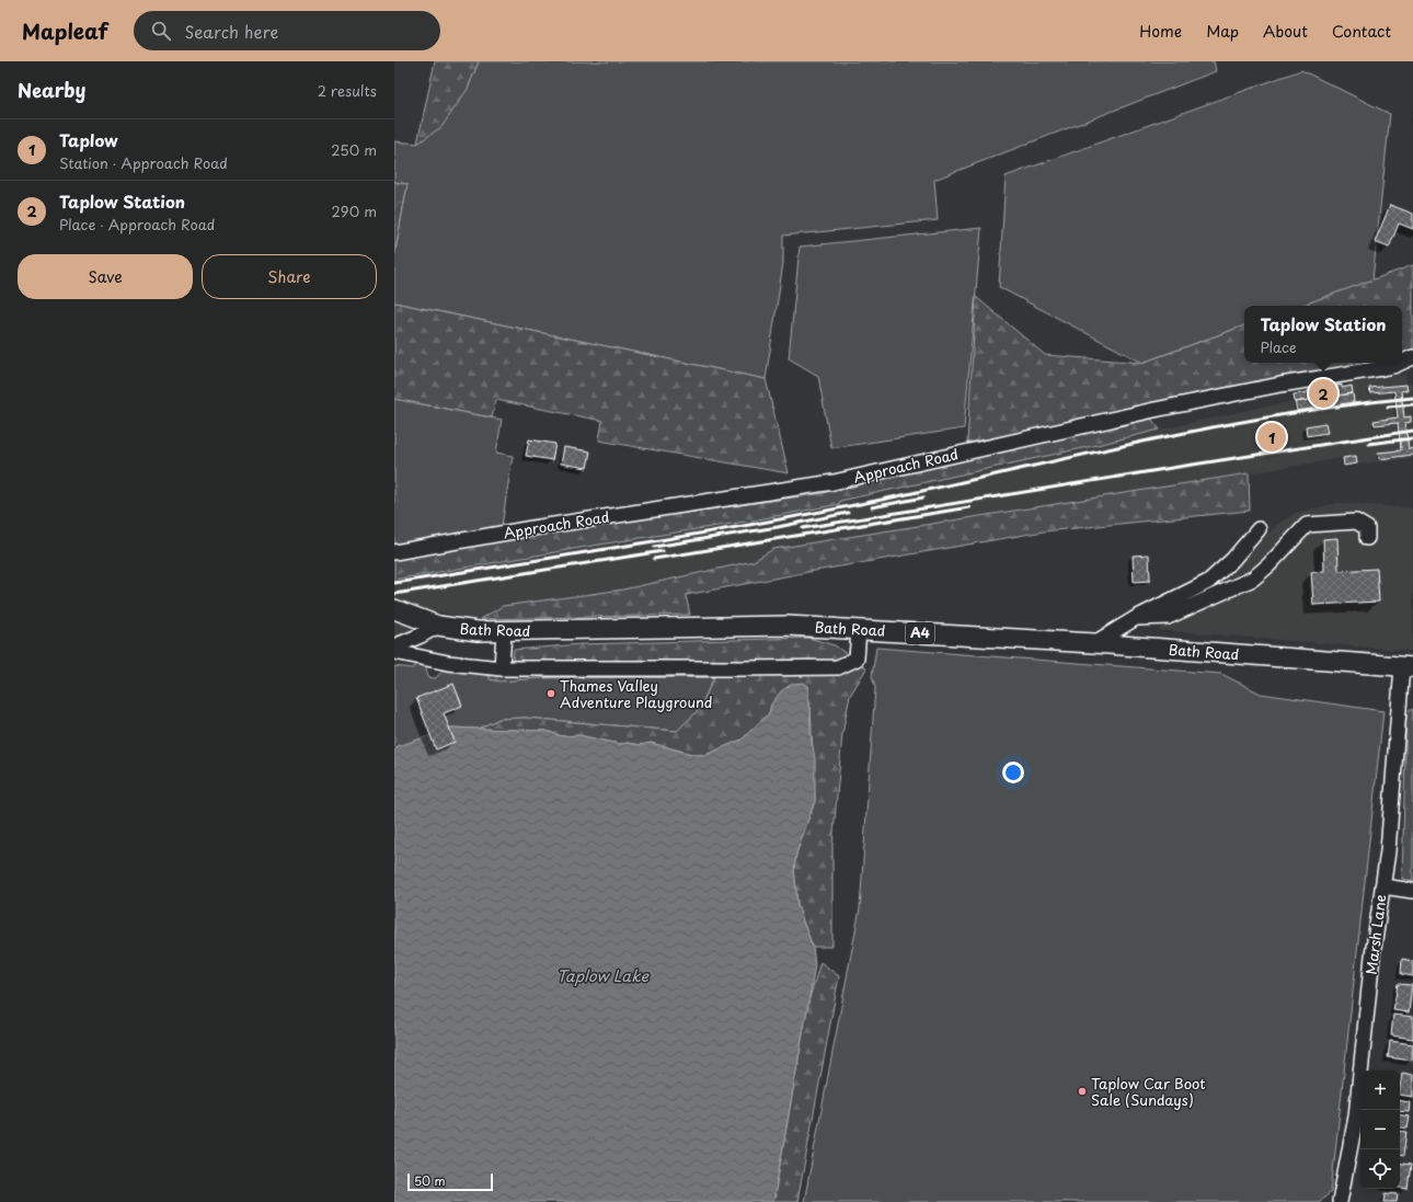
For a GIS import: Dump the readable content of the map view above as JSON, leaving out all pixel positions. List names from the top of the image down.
{
  "streets": {
    "main road": ["Bath Road", "A4"],
    "street": ["Approach Road", "Marsh Lane"]
  },
  "crossings": [
    ["Bath Road", "Marsh Lane"]
  ],
  "water": ["Taplow Lake"],
  "places": ["Thames Valley Adventure Playground", "Taplow Car Boot Sale (Sundays)"],
  "scale_bar": "50 m",
  "page": {
    "header": "Mapleaf",
    "search": "Search here",
    "nav": [
      "Home",
      "Map",
      "About",
      "Contact"
    ],
    "heading": ["Nearby", "2 results"],
    "list": [
      {
        "mark": "1",
        "name": "Taplow",
        "note": "Station · Approach Road",
        "value": "250 m"
      },
      {
        "mark": "2",
        "name": "Taplow Station",
        "note": "Place · Approach Road",
        "value": "290 m"
      }
    ],
    "buttons": ["Save", "Share"],
    "popup": ["Taplow Station", "Place"],
    "pins": ["2", "1"],
    "map_buttons": ["+", "−"],
    "scale": "50 m"
  }
}
